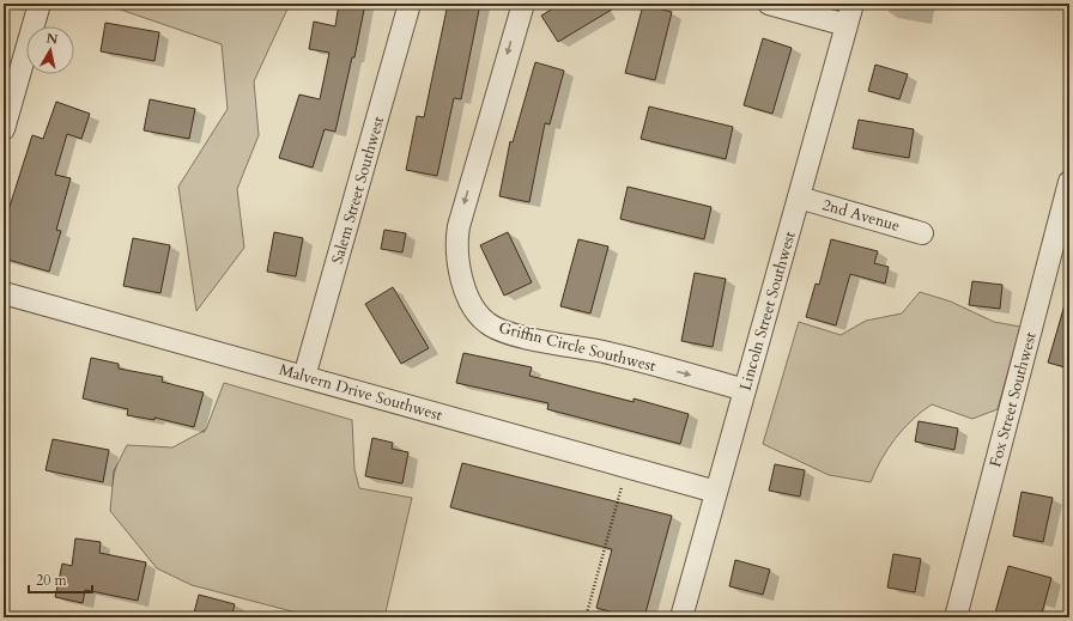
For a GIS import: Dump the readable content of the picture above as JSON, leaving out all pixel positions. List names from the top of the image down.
{
  "streets": {
    "street": [
      "Salem Street Southwest",
      "2nd Avenue",
      "Lincoln Street Southwest",
      "Griffin Circle Southwest",
      "Malvern Drive Southwest",
      "Fox Street Southwest"
    ]
  },
  "crossings": [
    ["Salem Street Southwest", "Malvern Drive Southwest"],
    ["2nd Avenue", "Lincoln Street Southwest"],
    ["Lincoln Street Southwest", "Griffin Circle Southwest"],
    ["Lincoln Street Southwest", "Malvern Drive Southwest"]
  ],
  "scale_bar": "20 m",
  "north": "top"
}
